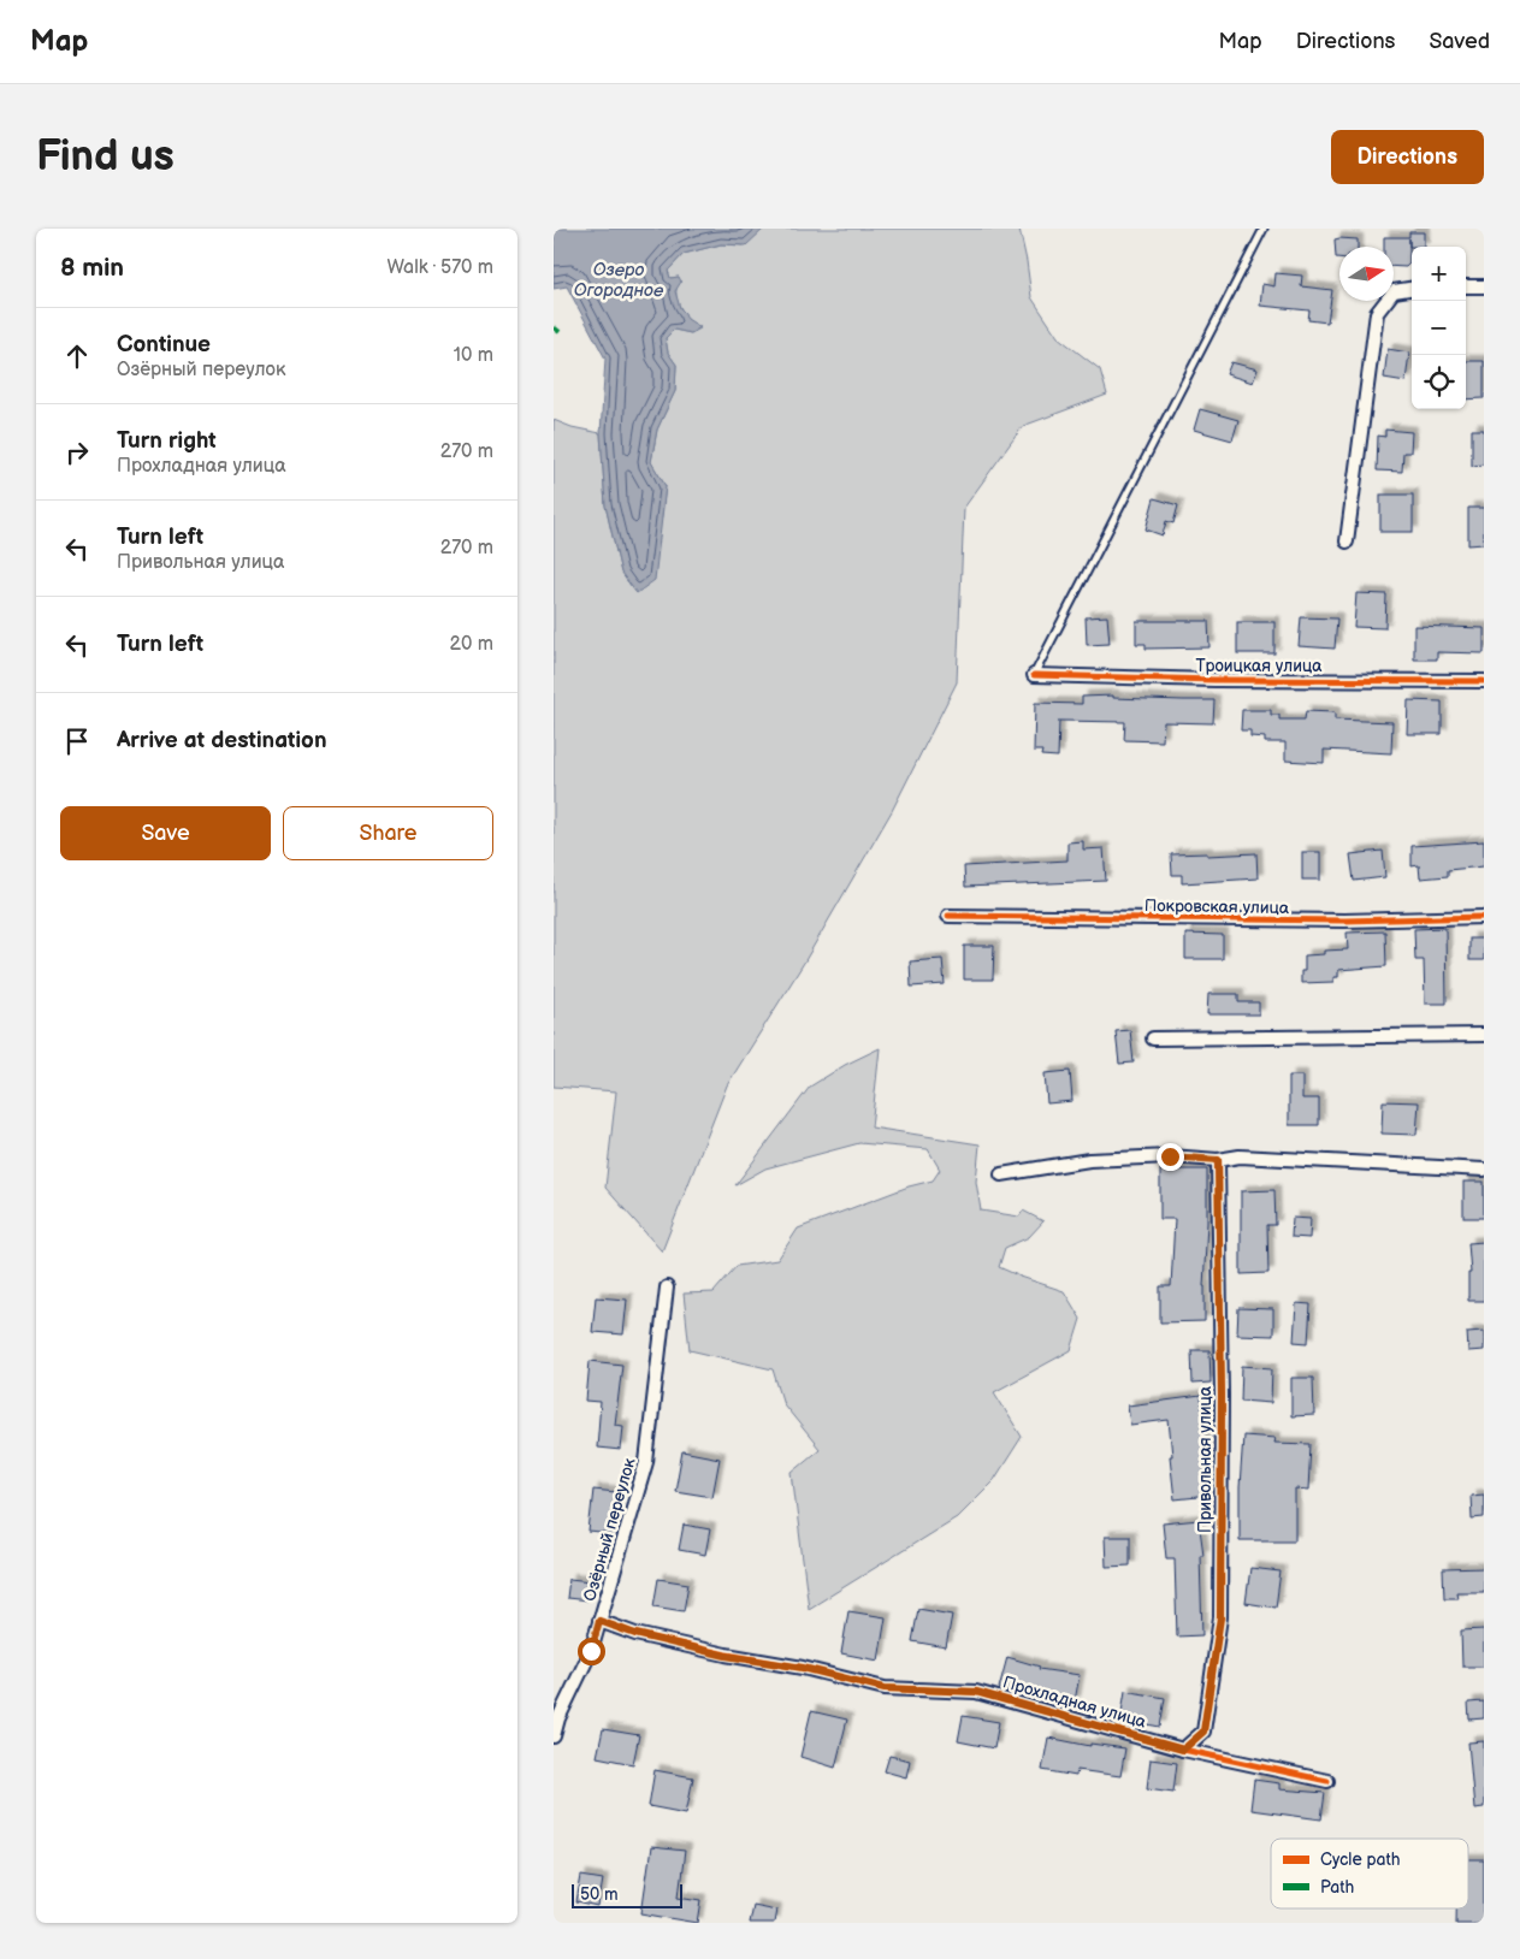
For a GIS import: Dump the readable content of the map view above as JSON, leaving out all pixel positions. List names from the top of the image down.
{
  "streets": {
    "street": [
      "Троицкая улица",
      "Покровская улица",
      "Привольная улица",
      "Озёрный переулок",
      "Прохладная улица"
    ]
  },
  "crossings": [
    ["Привольная улица", "Прохладная улица"],
    ["Озёрный переулок", "Прохладная улица"]
  ],
  "water": ["Озеро Огородное"],
  "legend": ["Cycle path", "Path"],
  "scale_bar": "50 m",
  "north": "right",
  "page": {
    "header": "Map",
    "nav": ["Map", "Directions", "Saved"],
    "buttons": [
      "Directions",
      ["Save", "Share"]
    ],
    "title": "Find us",
    "heading": ["8 min", "Walk · 570 m"],
    "map_buttons": ["+", "−"],
    "list": [
      ["Continue", "Озёрный переулок", "10 m"],
      ["Turn right", "Прохладная улица", "270 m"],
      ["Turn left", "Привольная улица", "270 m"],
      ["Turn left", "20 m"],
      "Arrive at destination"
    ],
    "scale": "50 m"
  }
}
